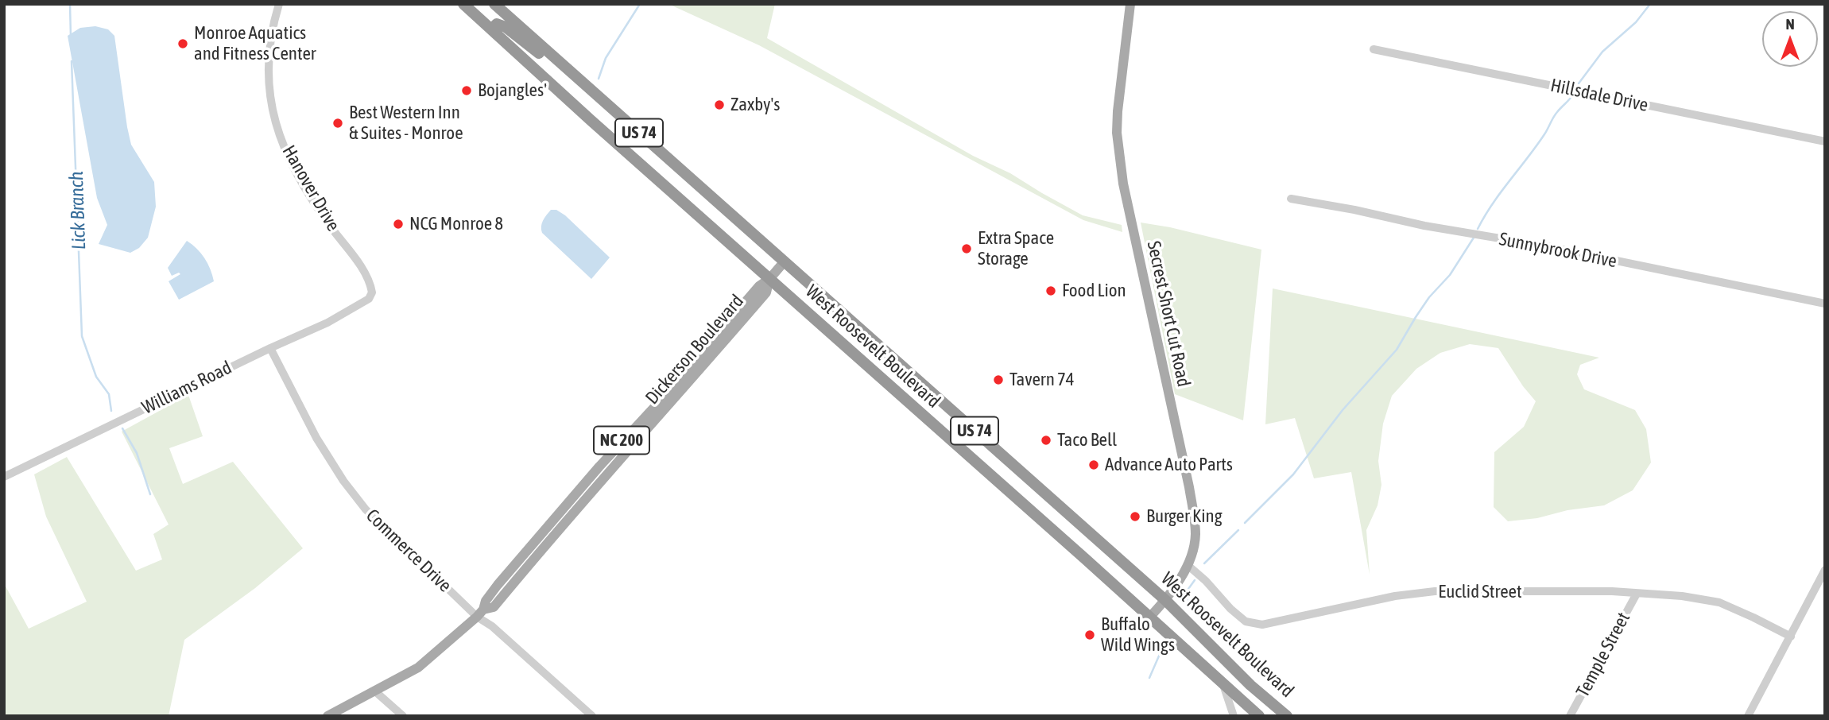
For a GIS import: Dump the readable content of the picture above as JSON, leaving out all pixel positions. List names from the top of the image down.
{
  "streets": {
    "highway": ["US 74", "West Roosevelt Boulevard"],
    "main road": ["Secrest Short Cut Road", "Dickerson Boulevard", "NC 200"],
    "street": [
      "Hillsdale Drive",
      "Hanover Drive",
      "Sunnybrook Drive",
      "Williams Road",
      "Commerce Drive",
      "Euclid Street",
      "Temple Street"
    ]
  },
  "crossings": [
    ["Hanover Drive", "Williams Road"],
    ["Secrest Short Cut Road", "West Roosevelt Boulevard"],
    ["Secrest Short Cut Road", "Euclid Street"],
    ["West Roosevelt Boulevard", "Dickerson Boulevard"],
    ["Dickerson Boulevard", "NC 200"],
    ["Dickerson Boulevard", "Commerce Drive"],
    ["Williams Road", "Commerce Drive"],
    ["Euclid Street", "Temple Street"]
  ],
  "water": ["Lick Branch"],
  "places": [
    "Monroe Aquatics and Fitness Center",
    "Bojangles'",
    "Zaxby's",
    "Best Western Inn & Suites - Monroe",
    "NCG Monroe 8",
    "Extra Space Storage",
    "Food Lion",
    "Tavern 74",
    "Taco Bell",
    "Advance Auto Parts",
    "Burger King",
    "Buffalo Wild Wings"
  ],
  "north": "top"
}
